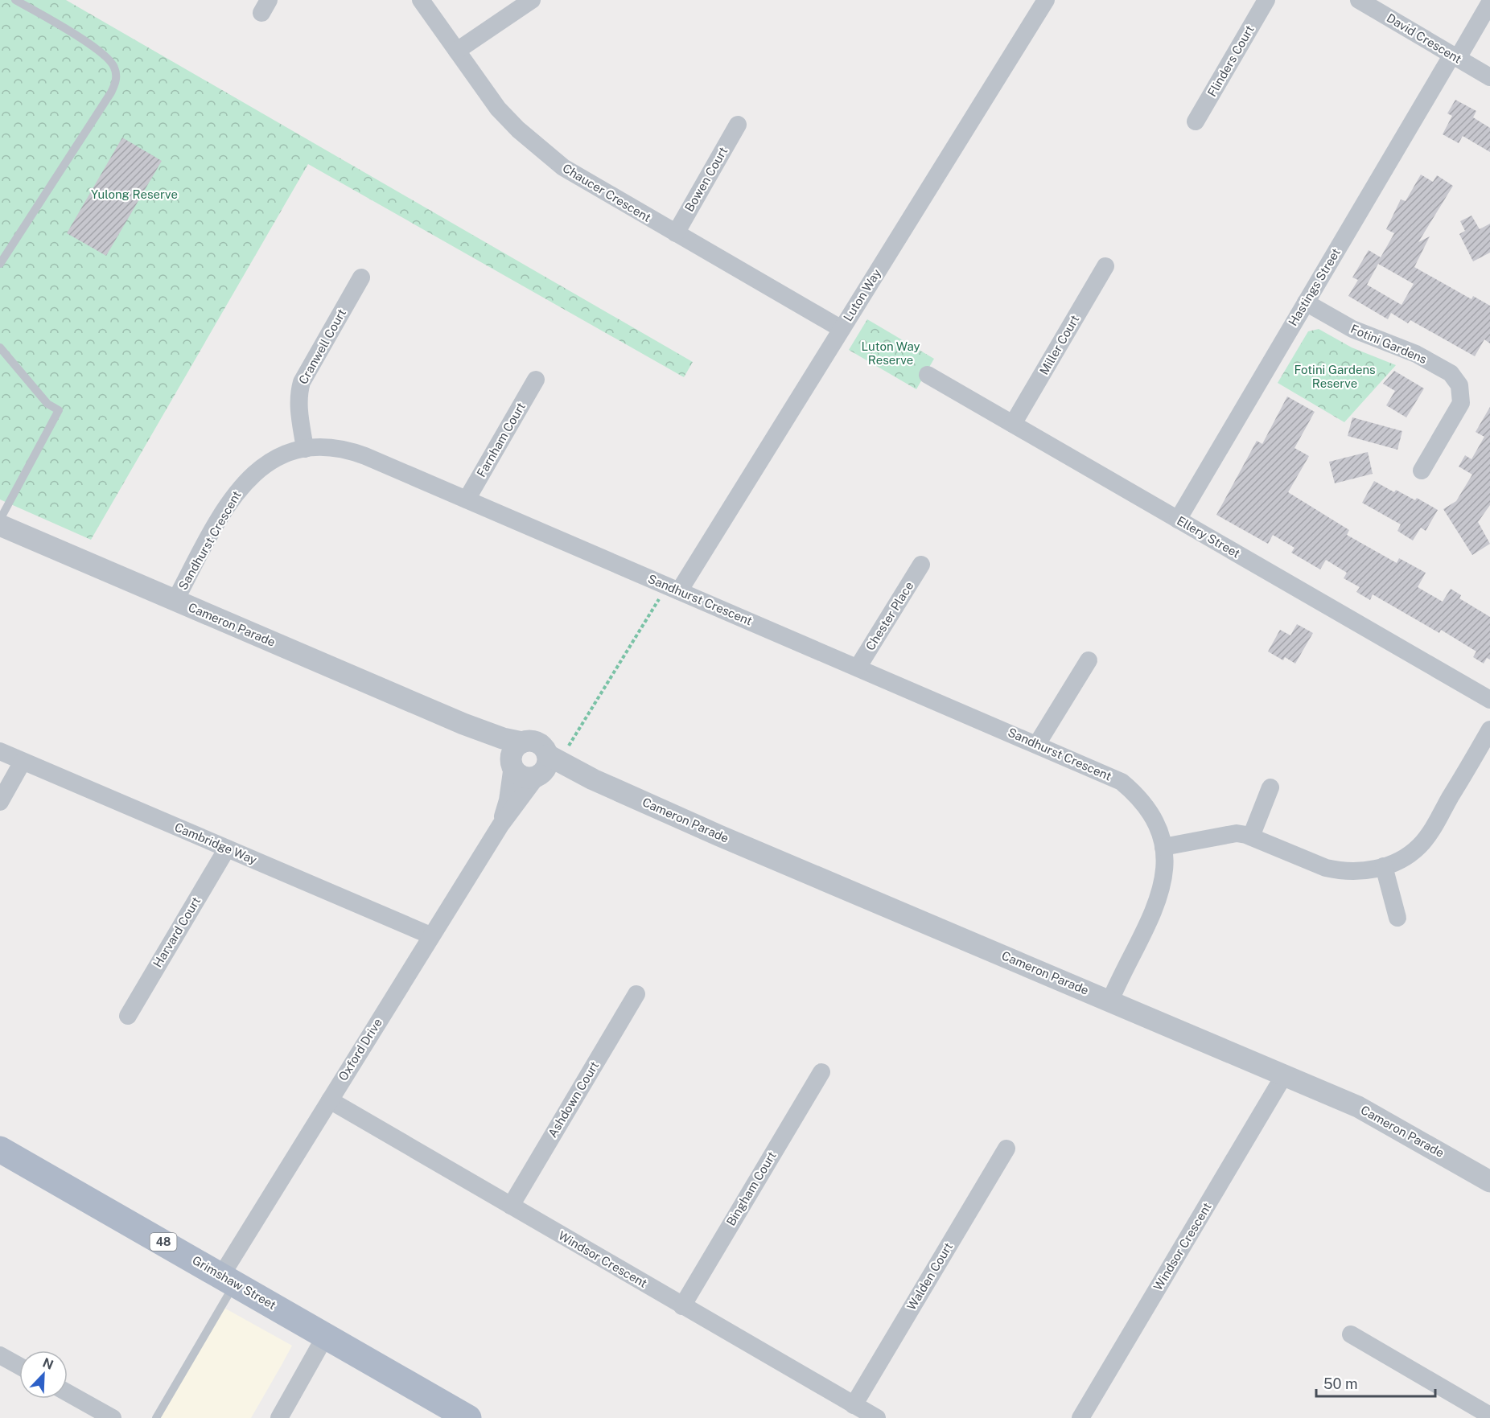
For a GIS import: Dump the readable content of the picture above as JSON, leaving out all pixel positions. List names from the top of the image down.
{
  "streets": {
    "main road": ["48", "Grimshaw Street"],
    "street": [
      "David Crescent",
      "Flinders Court",
      "Bowen Court",
      "Chaucer Crescent",
      "Hastings Street",
      "Luton Way",
      "Fotini Gardens",
      "Miller Court",
      "Cranwell Court",
      "Farnham Court",
      "Ellery Street",
      "Sandhurst Crescent",
      "Chester Place",
      "Cameron Parade",
      "Cambridge Way",
      "Harvard Court",
      "Oxford Drive",
      "Ashdown Court",
      "Bingham Court",
      "Windsor Crescent",
      "Walden Court"
    ]
  },
  "crossings": [
    ["David Crescent", "Hastings Street"],
    ["Bowen Court", "Chaucer Crescent"],
    ["Chaucer Crescent", "Luton Way"],
    ["Hastings Street", "Fotini Gardens"],
    ["Hastings Street", "Ellery Street"],
    ["Luton Way", "Sandhurst Crescent"],
    ["Miller Court", "Ellery Street"],
    ["Cranwell Court", "Sandhurst Crescent"],
    ["Farnham Court", "Sandhurst Crescent"],
    ["Sandhurst Crescent", "Chester Place"],
    ["Sandhurst Crescent", "Cameron Parade"],
    ["Cameron Parade", "Oxford Drive"],
    ["Cameron Parade", "Windsor Crescent"],
    ["Cambridge Way", "Harvard Court"],
    ["Cambridge Way", "Oxford Drive"],
    ["Oxford Drive", "Windsor Crescent"],
    ["Oxford Drive", "Grimshaw Street"],
    ["Ashdown Court", "Windsor Crescent"],
    ["Bingham Court", "Windsor Crescent"],
    ["Windsor Crescent", "Walden Court"]
  ],
  "parks": ["Yulong Reserve", "Luton Way Reserve", "Fotini Gardens Reserve"],
  "scale_bar": "50 m",
  "north": "top right"
}
